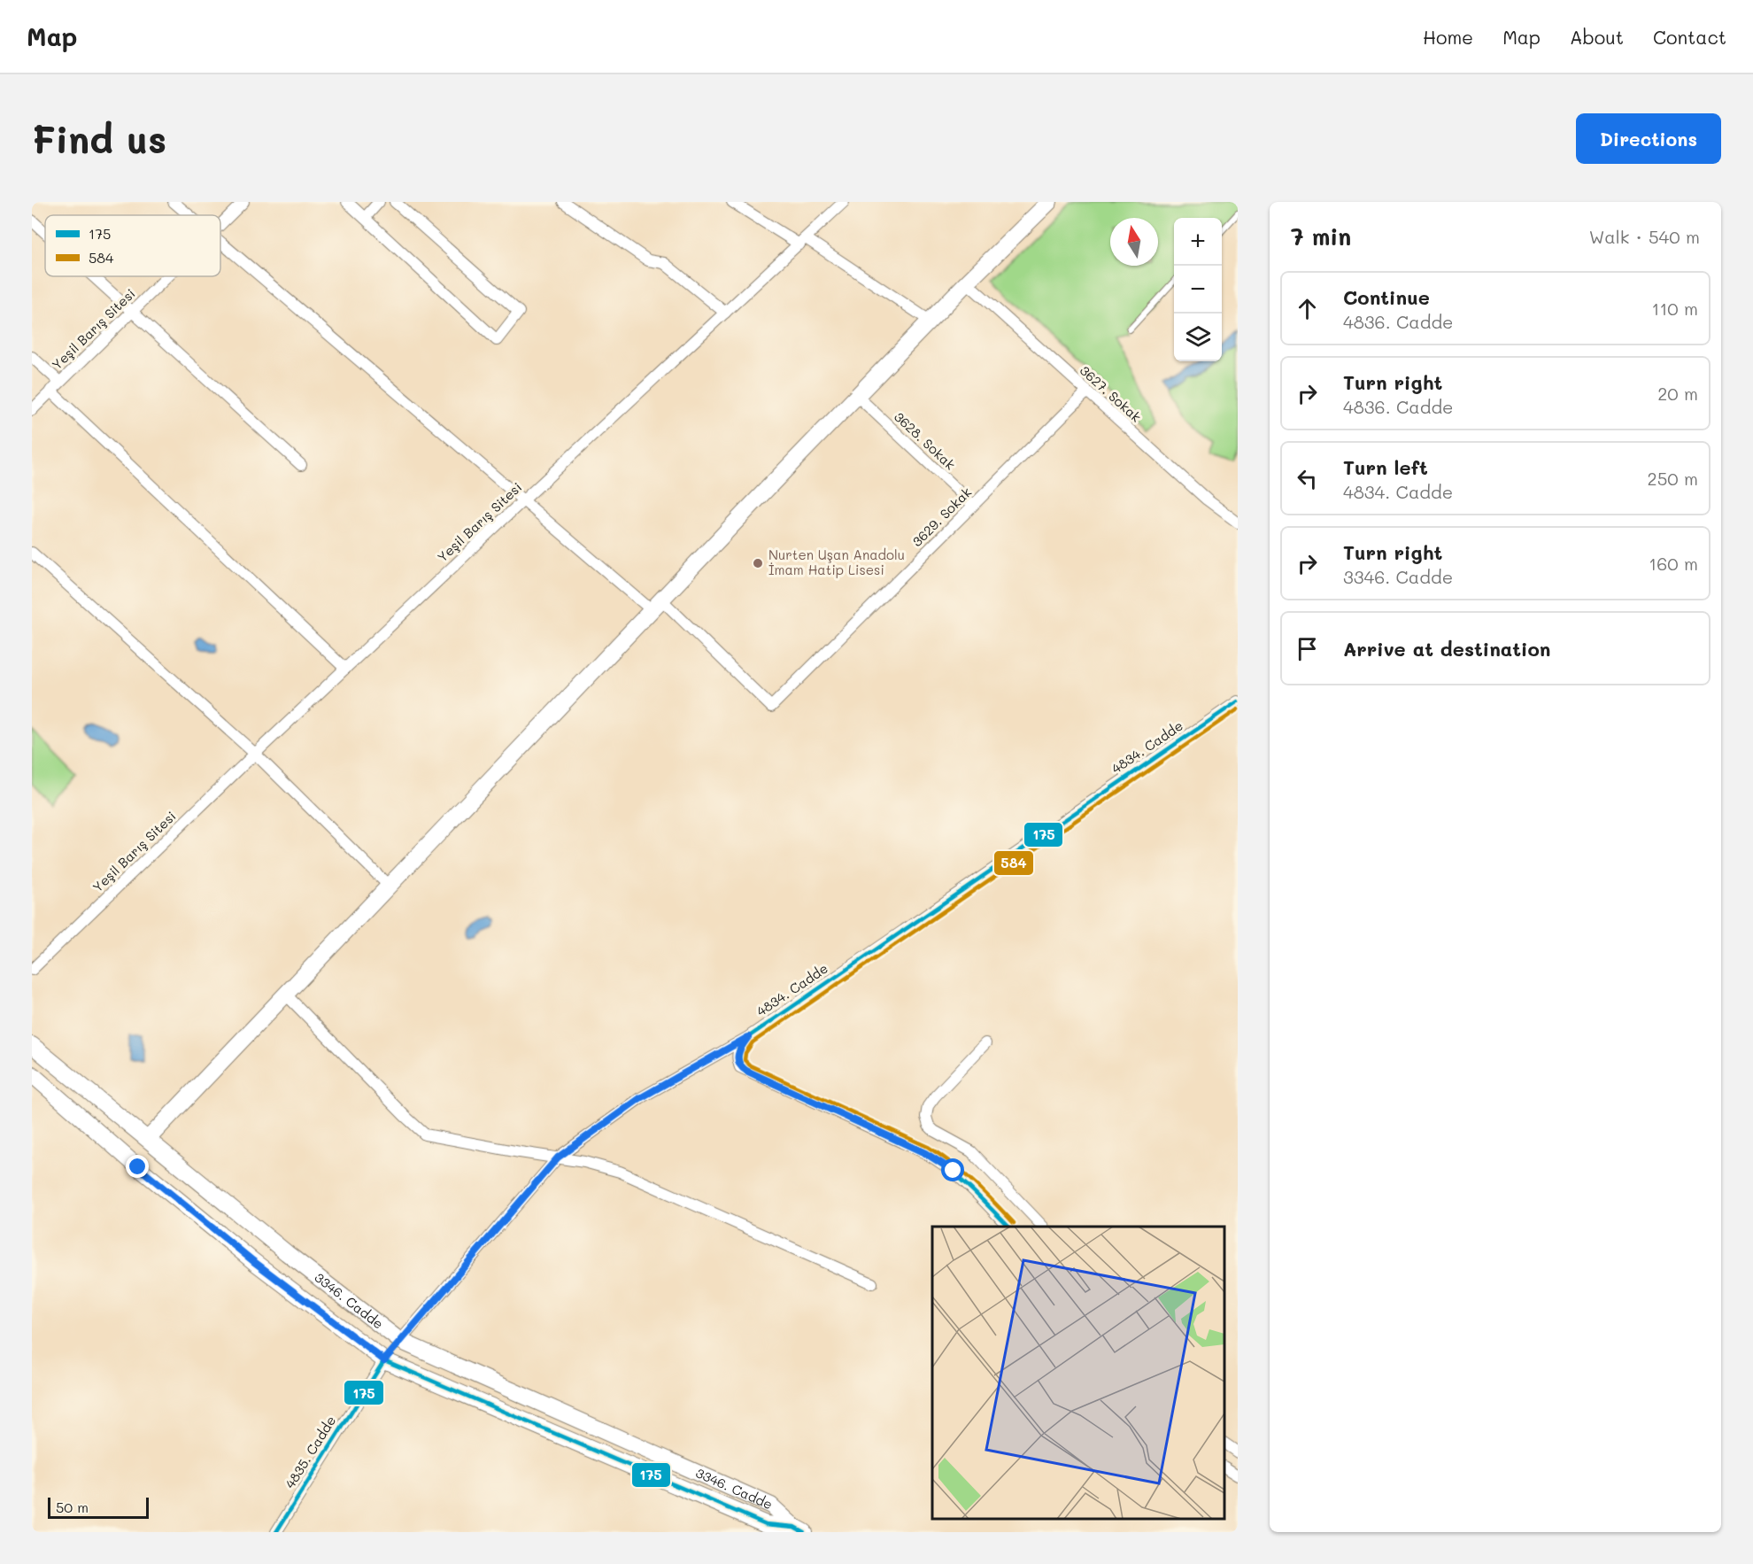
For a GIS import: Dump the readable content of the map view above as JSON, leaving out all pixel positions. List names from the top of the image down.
{
  "streets": {
    "street": [
      "Yeşil Barış Sitesi",
      "3627. Sokak",
      "3628. Sokak",
      "3629. Sokak",
      "4834. Cadde",
      "3346. Cadde",
      "4835. Cadde"
    ]
  },
  "crossings": [
    ["3627. Sokak", "3629. Sokak"],
    ["3628. Sokak", "3629. Sokak"],
    ["4834. Cadde", "3346. Cadde"],
    ["3346. Cadde", "4835. Cadde"]
  ],
  "places": ["Nurten Uşan Anadolu İmam Hatip Lisesi"],
  "lines": ["transit line 175", "transit line 584"],
  "legend": ["175", "584"],
  "scale_bar": "50 m",
  "north": "top",
  "page": {
    "header": "Map",
    "nav": [
      "Home",
      "Map",
      "About",
      "Contact"
    ],
    "buttons": "Directions",
    "title": "Find us",
    "heading": ["7 min", "Walk · 540 m"],
    "map_buttons": ["+", "−"],
    "list": [
      ["Continue", "4836. Cadde", "110 m"],
      ["Turn right", "4836. Cadde", "20 m"],
      ["Turn left", "4834. Cadde", "250 m"],
      ["Turn right", "3346. Cadde", "160 m"],
      "Arrive at destination"
    ],
    "scale": "50 m"
  }
}
